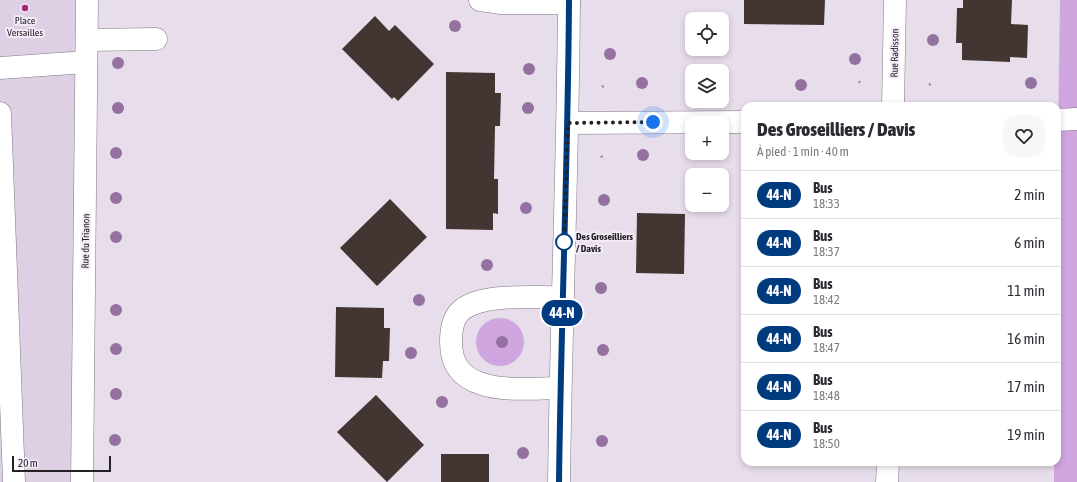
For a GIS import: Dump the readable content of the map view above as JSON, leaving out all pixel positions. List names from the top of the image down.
{
  "streets": {
    "street": ["Rue Radisson", "Rue du Trianon"]
  },
  "places": ["Place Versailles", "Des Groseilliers / Davis"],
  "lines": ["bus line 44-N"],
  "scale_bar": "20 m",
  "page": {
    "on_map": "44-N",
    "map_buttons": ["+", "−"],
    "heading": ["Des Groseilliers / Davis", "À pied · 1 min · 40 m"],
    "list": [
      {
        "mark": "44-N",
        "name": "Bus",
        "note": "18:33",
        "value": "2 min"
      },
      {
        "mark": "44-N",
        "name": "Bus",
        "note": "18:37",
        "value": "6 min"
      },
      {
        "mark": "44-N",
        "name": "Bus",
        "note": "18:42",
        "value": "11 min"
      },
      {
        "mark": "44-N",
        "name": "Bus",
        "note": "18:47",
        "value": "16 min"
      },
      {
        "mark": "44-N",
        "name": "Bus",
        "note": "18:48",
        "value": "17 min"
      },
      {
        "mark": "44-N",
        "name": "Bus",
        "note": "18:50",
        "value": "19 min"
      }
    ],
    "scale": "20 m"
  }
}
